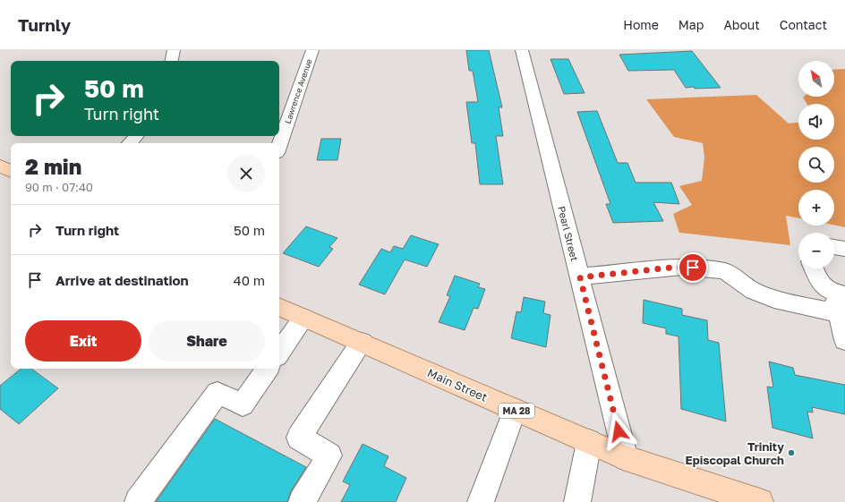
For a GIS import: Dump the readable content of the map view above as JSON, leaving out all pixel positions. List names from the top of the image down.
{
  "streets": {
    "main road": ["Main Street", "MA 28"],
    "street": ["Lawrence Avenue", "Pearl Street"]
  },
  "crossings": [
    ["Pearl Street", "Main Street"]
  ],
  "places": ["Trinity Episcopal Church"],
  "north": "top left",
  "page": {
    "header": "Turnly",
    "nav": [
      "Home",
      "Map",
      "About",
      "Contact"
    ],
    "map_buttons": ["+", "−"],
    "turn": ["50 m", "Turn right"],
    "heading": ["2 min", "90 m · 07:40"],
    "list": [
      {
        "name": "Turn right",
        "value": "50 m"
      },
      {
        "name": "Arrive at destination",
        "value": "40 m"
      }
    ],
    "buttons": ["Exit", "Share"]
  }
}
